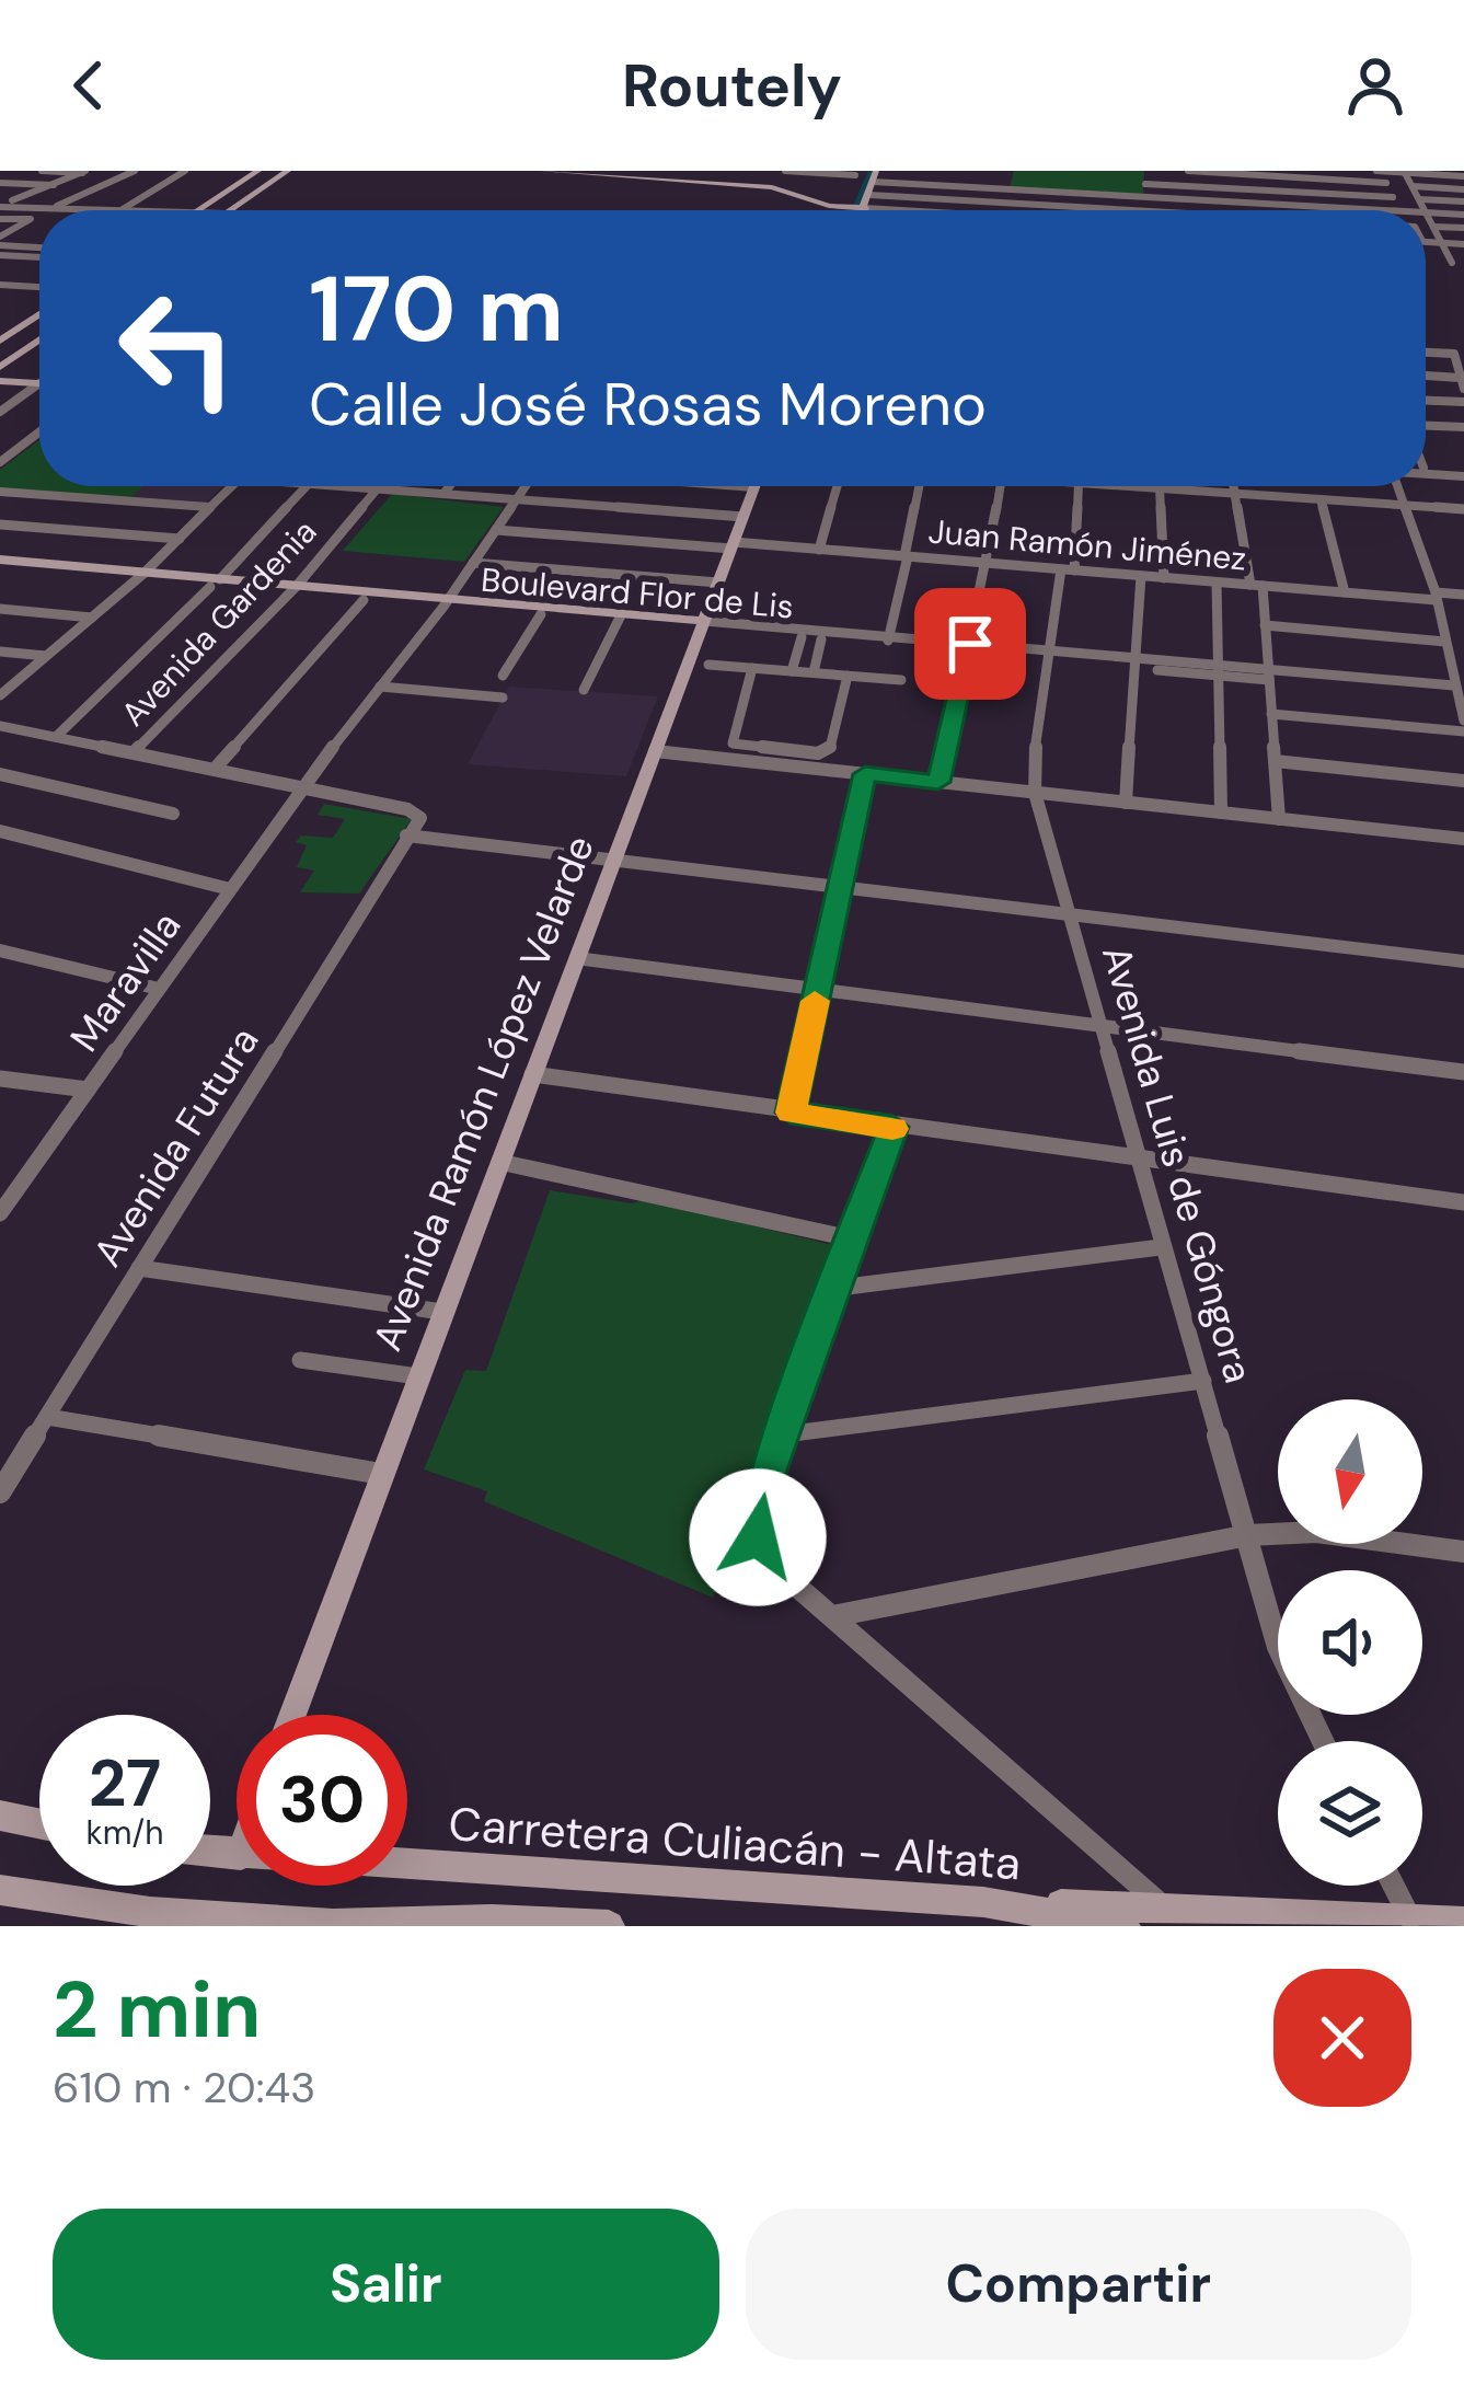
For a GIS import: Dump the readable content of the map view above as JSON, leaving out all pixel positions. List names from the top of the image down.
{
  "streets": {
    "street": [
      "Juan Ramón Jiménez",
      "Boulevard Flor de Lis",
      "Avenida Gardenia",
      "Maravilla",
      "Avenida Ramón López Velarde",
      "Avenida Futura",
      "Avenida Luis de Góngora",
      "Carretera Culiacán - Altata"
    ]
  },
  "crossings": [
    ["Juan Ramón Jiménez", "Maravilla"],
    ["Juan Ramón Jiménez", "Avenida Ramón López Velarde"],
    ["Juan Ramón Jiménez", "Avenida Luis de Góngora"],
    ["Boulevard Flor de Lis", "Avenida Gardenia"],
    ["Boulevard Flor de Lis", "Maravilla"],
    ["Boulevard Flor de Lis", "Avenida Ramón López Velarde"],
    ["Boulevard Flor de Lis", "Avenida Luis de Góngora"]
  ],
  "north": "bottom",
  "page": {
    "header": "Routely",
    "turn": ["170 m", "Calle José Rosas Moreno"],
    "speed": "27 km/h",
    "limit": "30",
    "heading": ["2 min", "610 m · 20:43"],
    "buttons": ["Salir", "Compartir"]
  }
}
